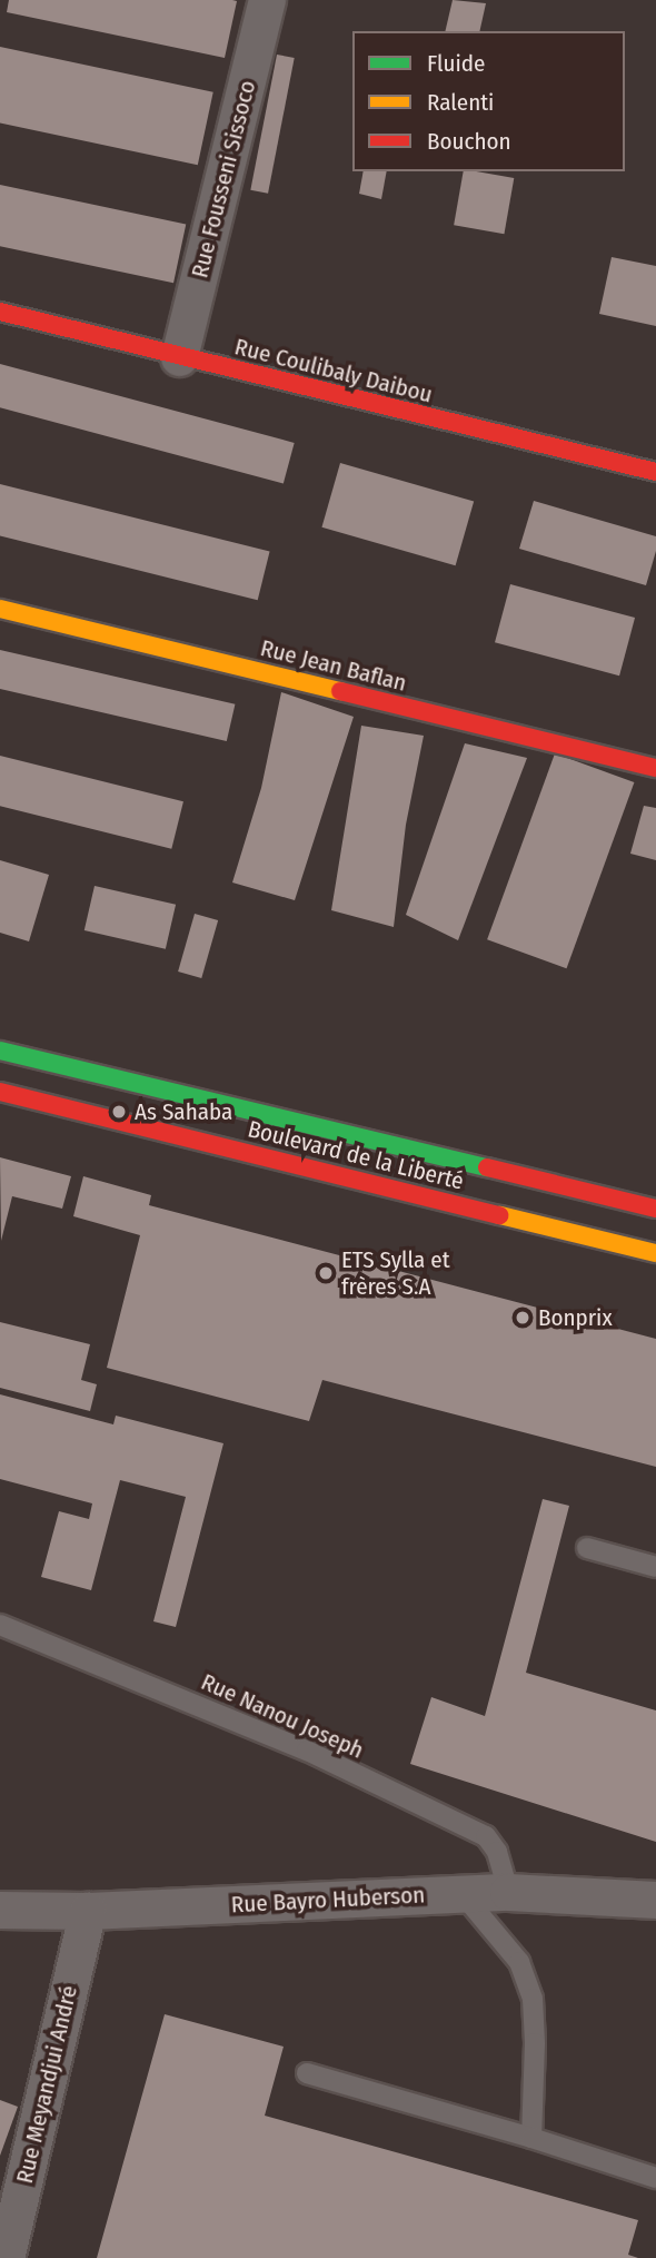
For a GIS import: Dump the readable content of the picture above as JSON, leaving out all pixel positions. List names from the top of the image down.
{
  "streets": {
    "street": [
      "Rue Fousseni Sissoco",
      "Rue Coulibaly Daibou",
      "Rue Jean Baflan",
      "Boulevard de la Liberté",
      "Rue Bayro Huberson",
      "Rue Meyandjui André"
    ],
    "lane": ["Rue Nanou Joseph"]
  },
  "crossings": [
    ["Rue Fousseni Sissoco", "Rue Coulibaly Daibou"],
    ["Rue Nanou Joseph", "Rue Bayro Huberson"],
    ["Rue Bayro Huberson", "Rue Meyandjui André"]
  ],
  "places": ["As Sahaba", "ETS Sylla et frères S.A", "Bonprix"],
  "legend": ["Fluide", "Ralenti", "Bouchon"]
}
